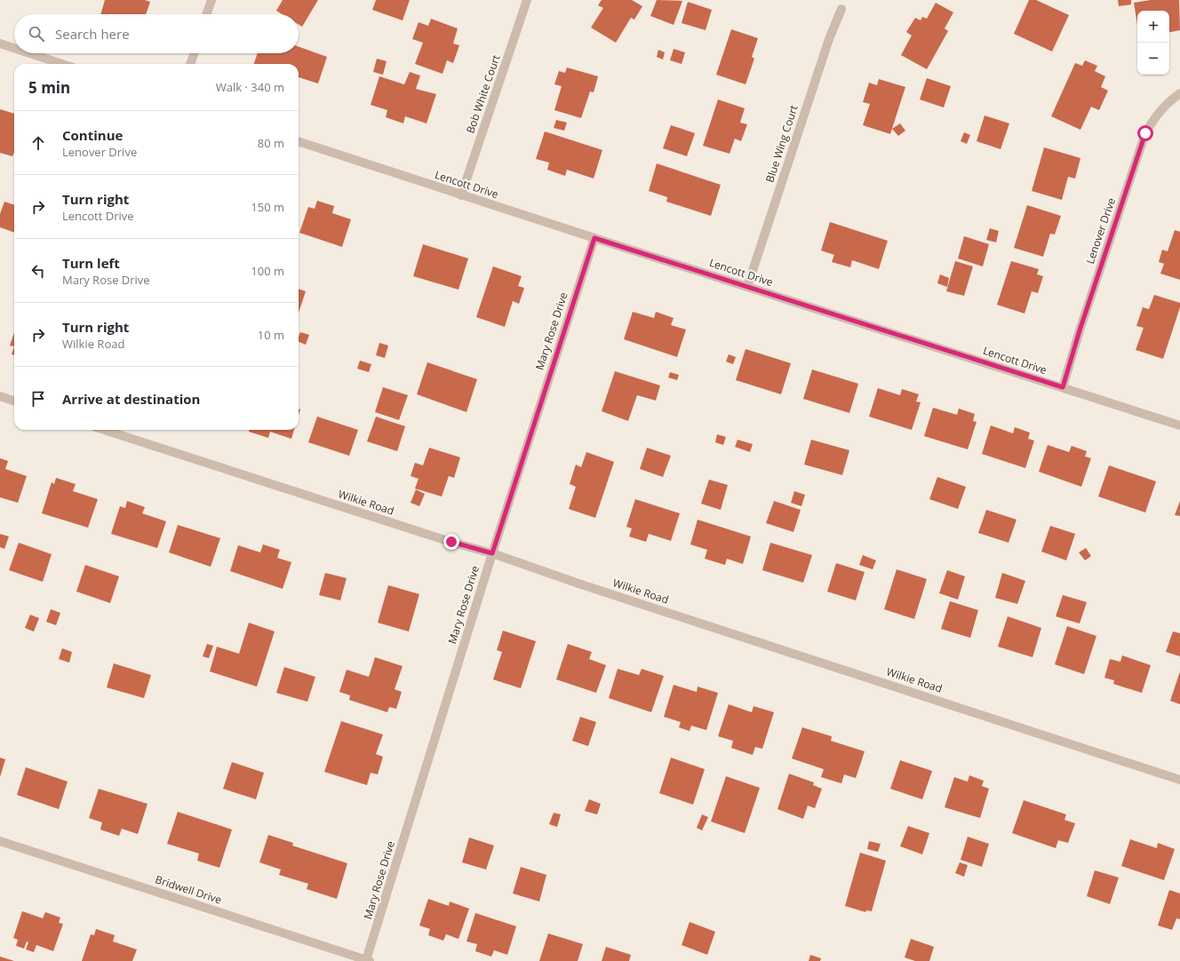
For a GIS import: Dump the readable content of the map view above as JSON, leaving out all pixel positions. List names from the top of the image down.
{
  "streets": {
    "street": [
      "Bob White Court",
      "Blue Wing Court",
      "Lencott Drive",
      "Lenover Drive",
      "Mary Rose Drive",
      "Wilkie Road",
      "Bridwell Drive"
    ]
  },
  "crossings": [
    ["Bob White Court", "Lencott Drive"],
    ["Blue Wing Court", "Lencott Drive"],
    ["Lencott Drive", "Lenover Drive"],
    ["Lencott Drive", "Mary Rose Drive"],
    ["Mary Rose Drive", "Wilkie Road"],
    ["Mary Rose Drive", "Bridwell Drive"]
  ],
  "page": {
    "map_buttons": ["+", "−"],
    "search": "Search here",
    "heading": ["5 min", "Walk · 340 m"],
    "list": [
      ["Continue", "Lenover Drive", "80 m"],
      ["Turn right", "Lencott Drive", "150 m"],
      ["Turn left", "Mary Rose Drive", "100 m"],
      ["Turn right", "Wilkie Road", "10 m"],
      "Arrive at destination"
    ]
  }
}
